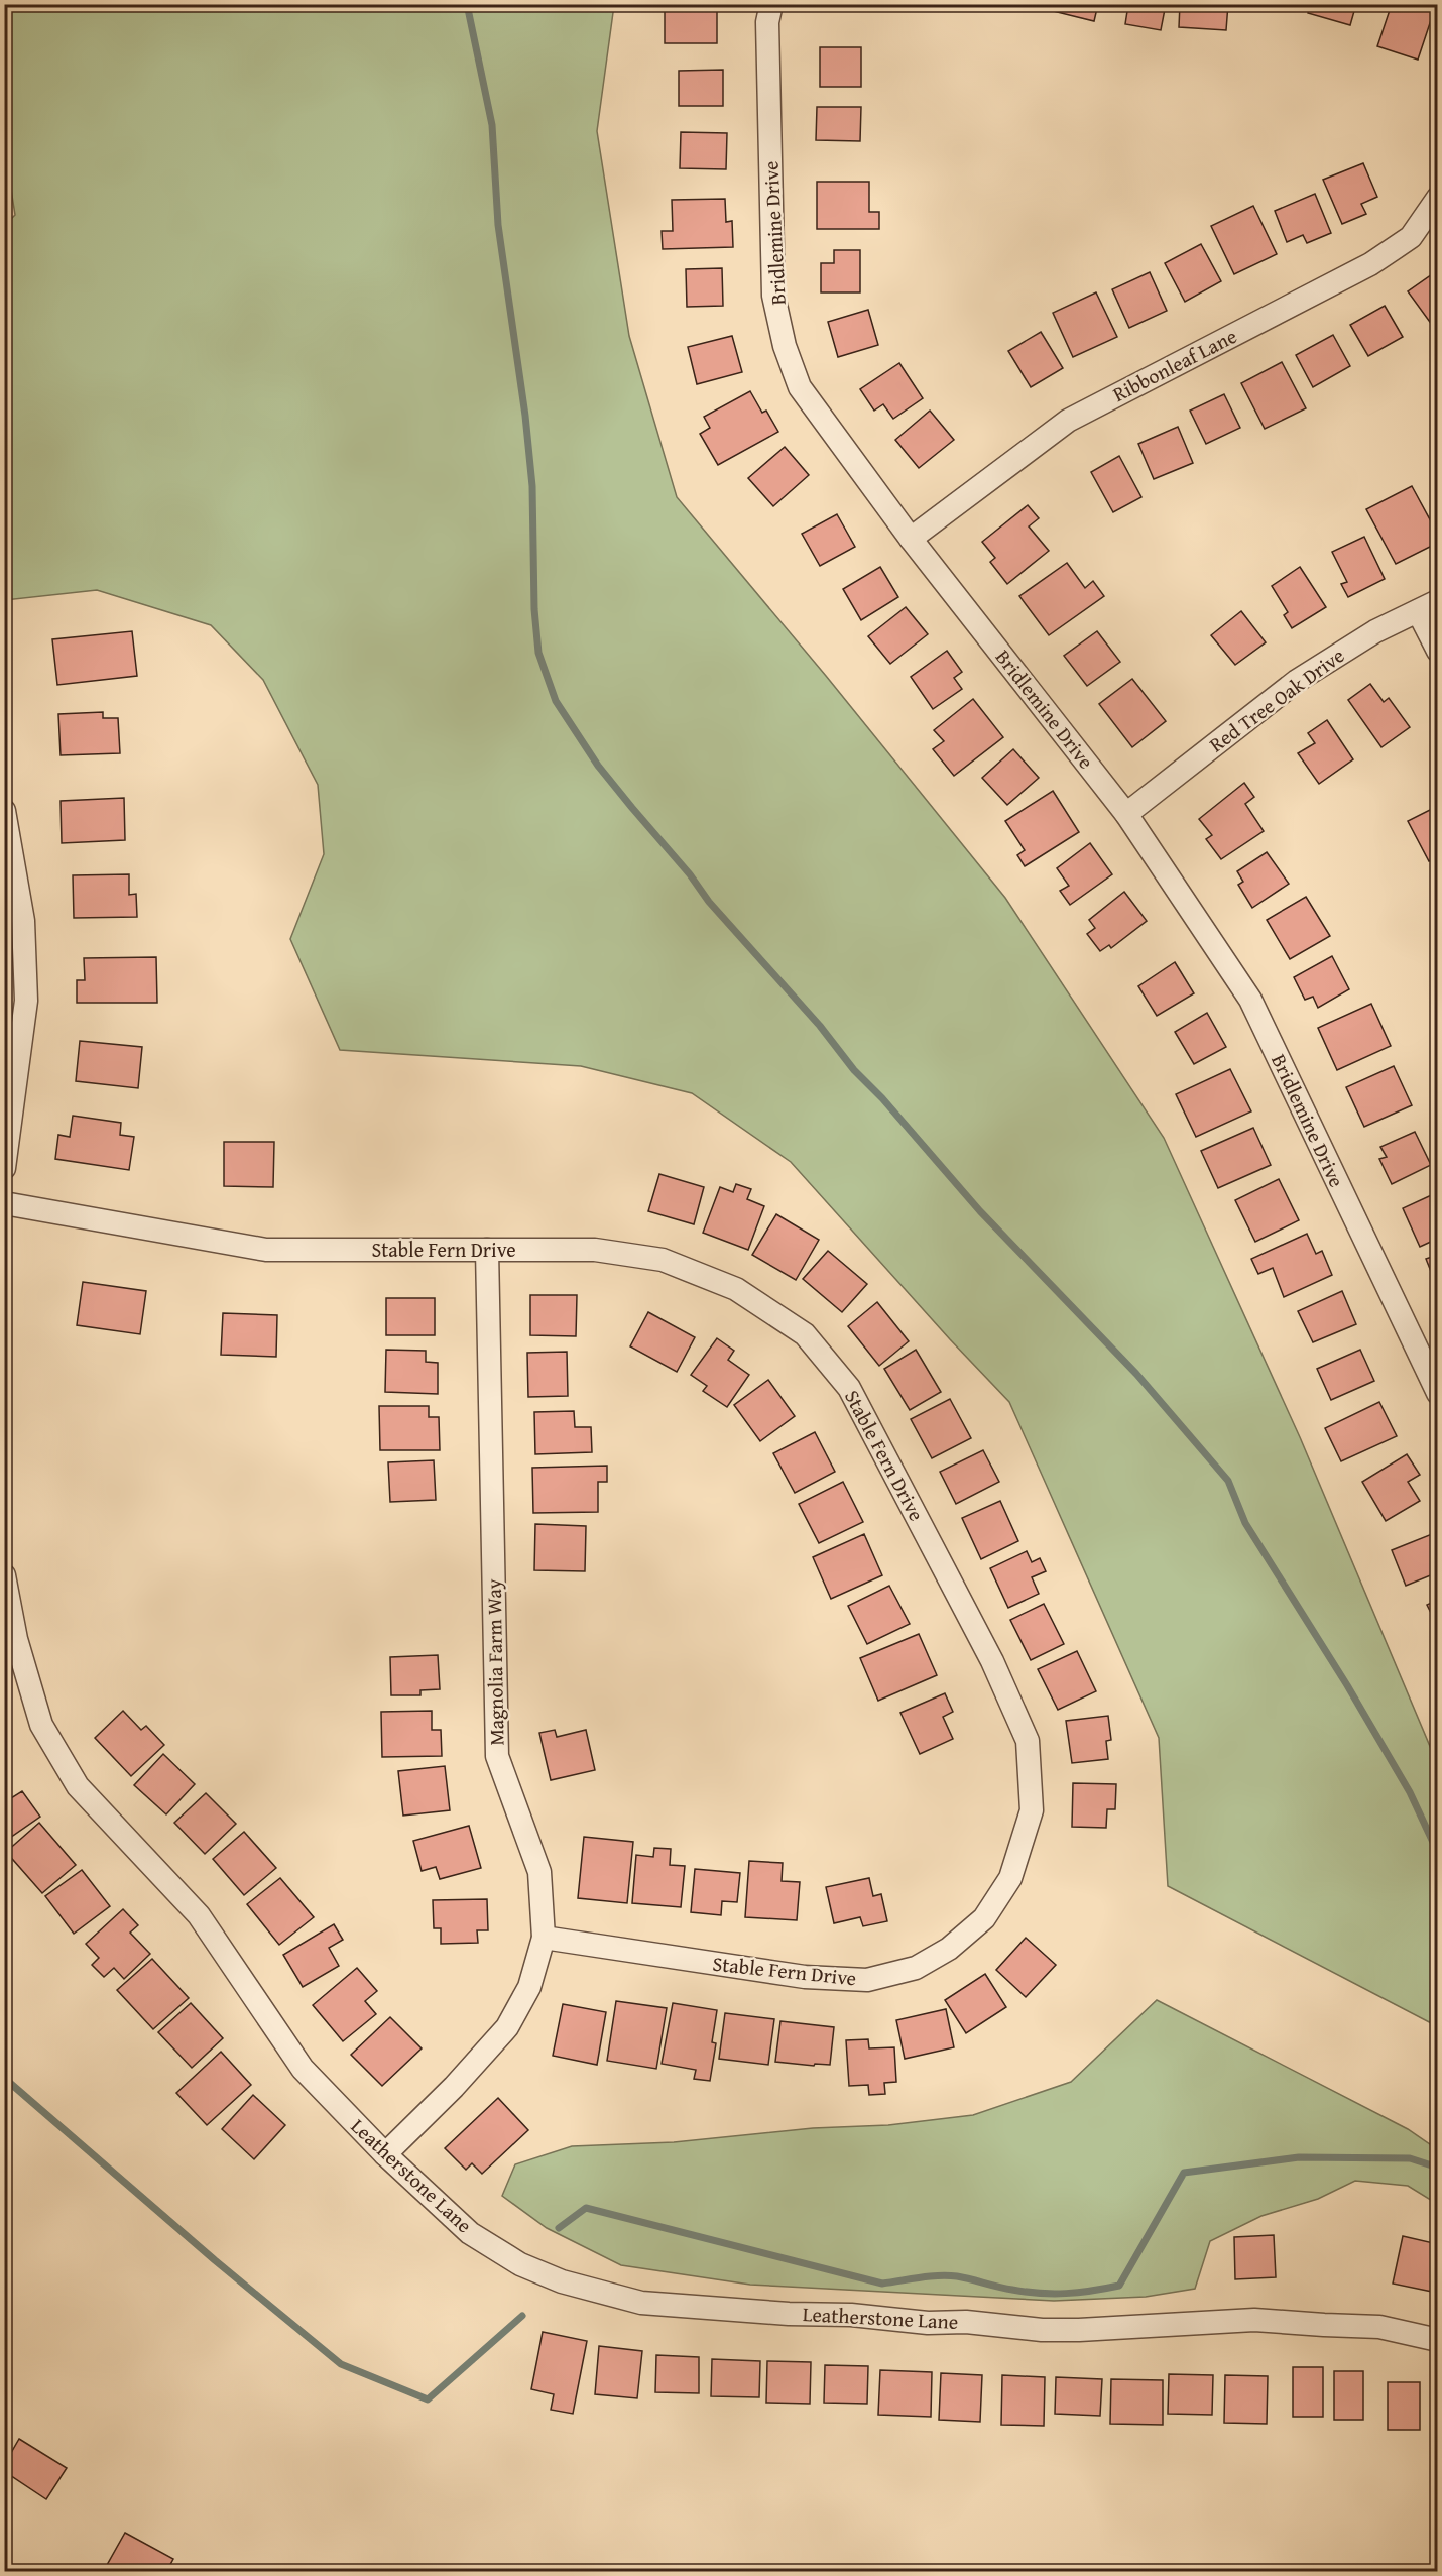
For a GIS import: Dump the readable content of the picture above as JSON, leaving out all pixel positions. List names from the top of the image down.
{
  "streets": {
    "street": [
      "Bridlemine Drive",
      "Ribbonleaf Lane",
      "Red Tree Oak Drive",
      "Stable Fern Drive",
      "Magnolia Farm Way",
      "Leatherstone Lane"
    ]
  },
  "crossings": [
    ["Bridlemine Drive", "Ribbonleaf Lane"],
    ["Bridlemine Drive", "Red Tree Oak Drive"],
    ["Stable Fern Drive", "Magnolia Farm Way"],
    ["Magnolia Farm Way", "Leatherstone Lane"]
  ]
}
